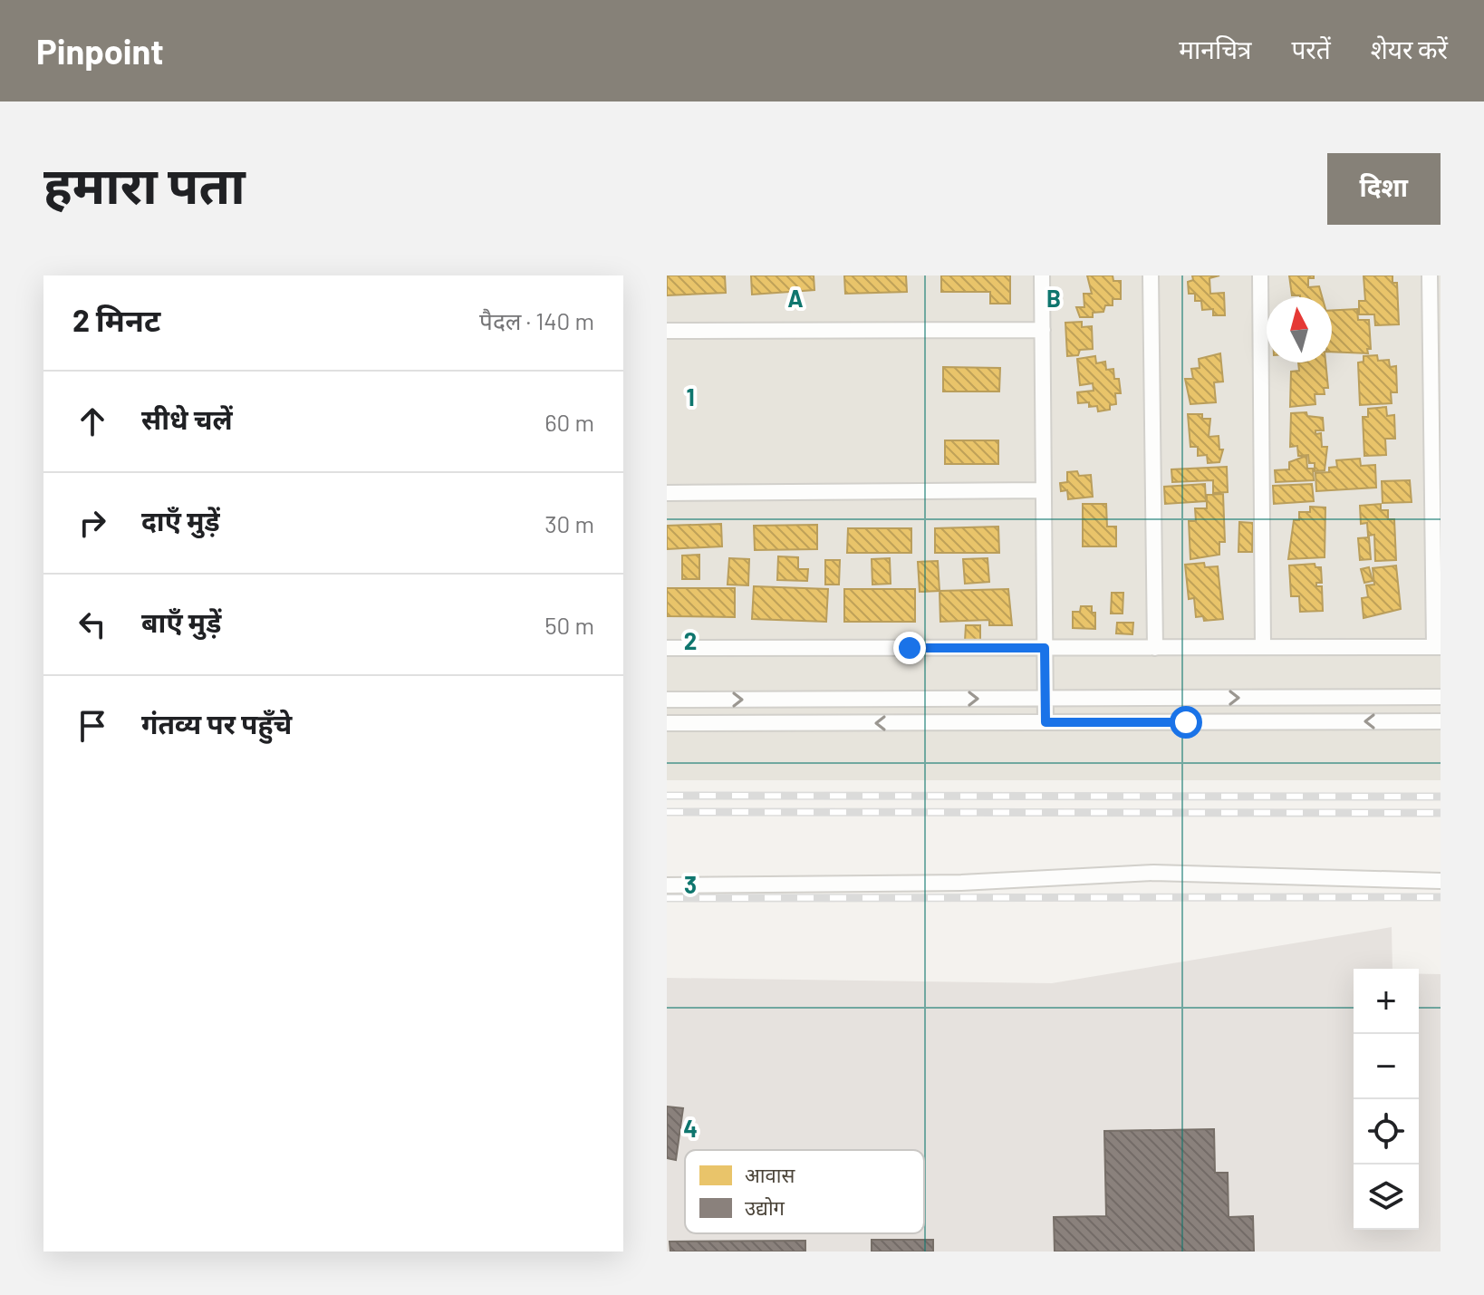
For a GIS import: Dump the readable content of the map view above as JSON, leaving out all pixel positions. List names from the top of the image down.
{
  "legend": ["आवास", "उद्योग"],
  "north": "top",
  "page": {
    "header": "Pinpoint",
    "nav": ["मानचित्र", "परतें", "शेयर करें"],
    "title": "हमारा पता",
    "buttons": "दिशा",
    "heading": ["2 मिनट", "पैदल · 140 m"],
    "list": [
      ["सीधे चलें", "60 m"],
      ["दाएँ मुड़ें", "30 m"],
      ["बाएँ मुड़ें", "50 m"],
      "गंतव्य पर पहुँचे"
    ],
    "map_buttons": ["+", "−"]
  },
  "grid": {
    "columns": ["A", "B"],
    "rows": [
      "1",
      "2",
      "3",
      "4"
    ]
  }
}
